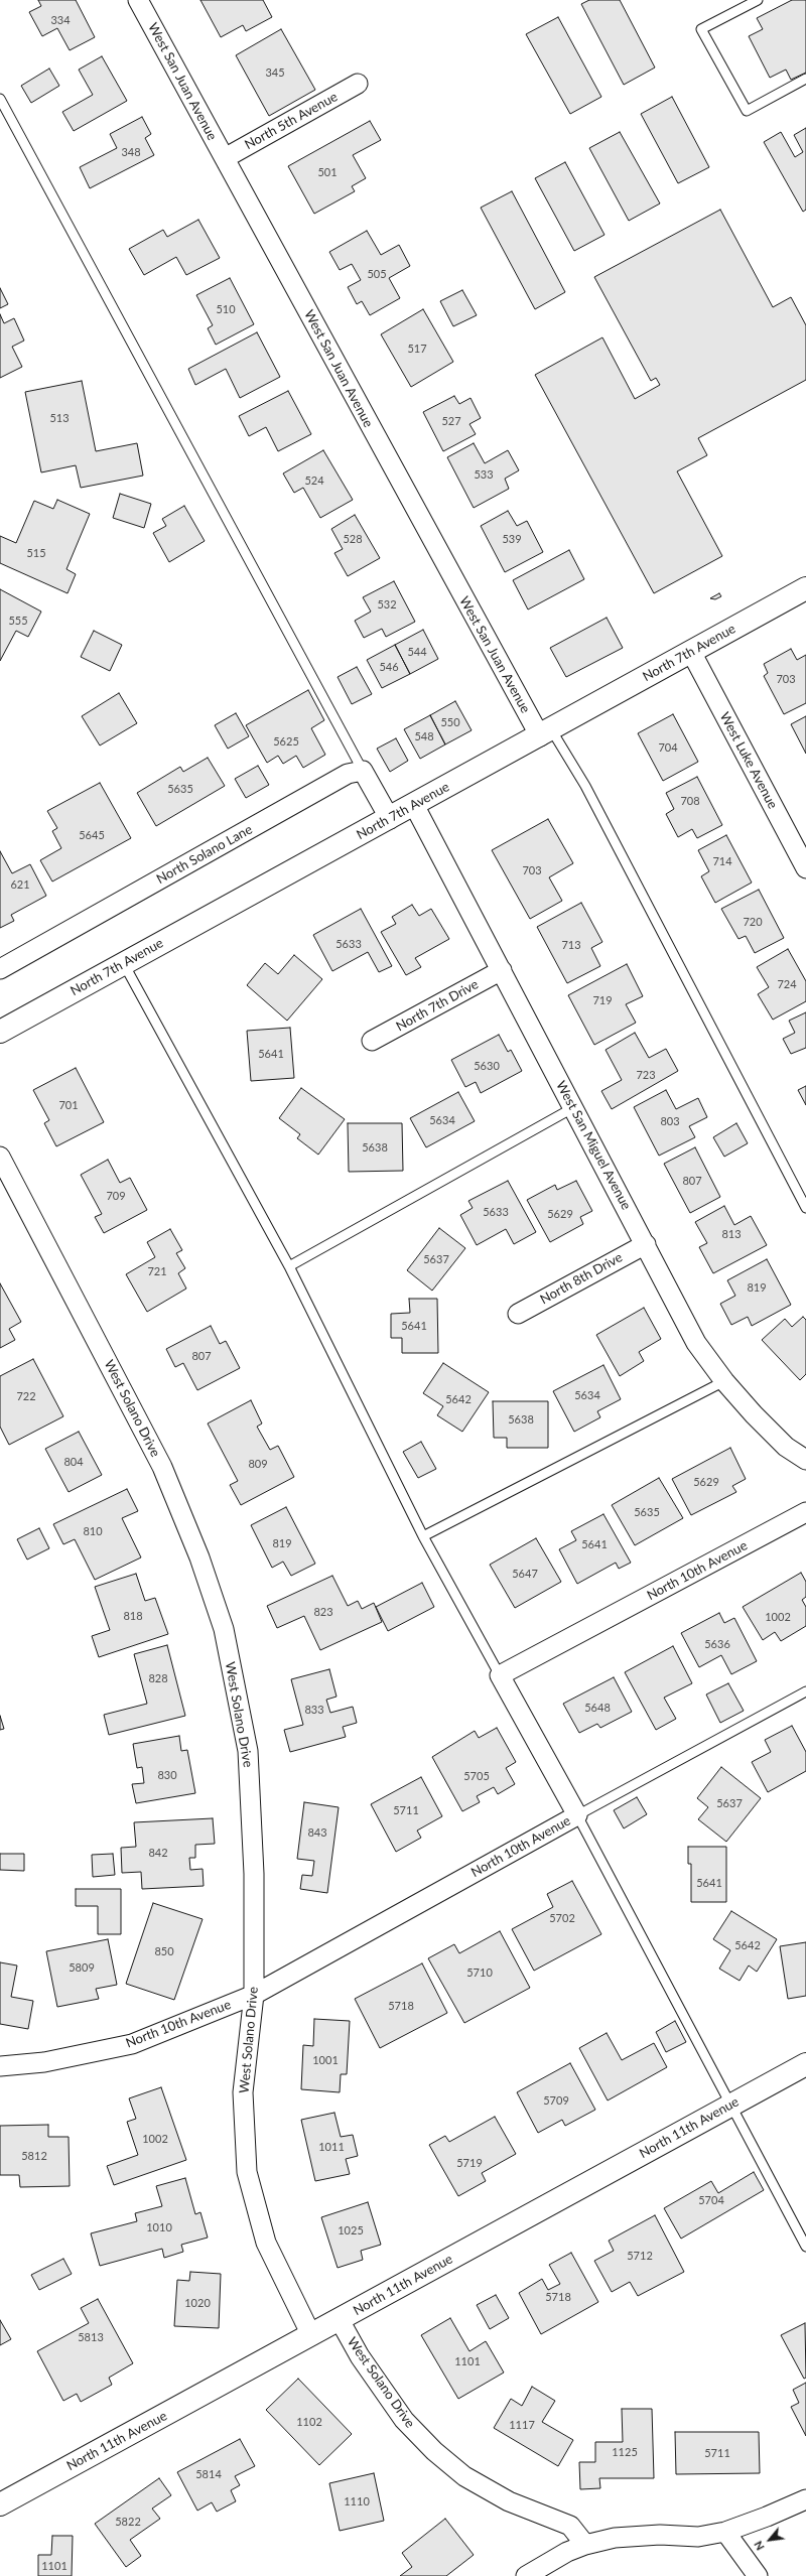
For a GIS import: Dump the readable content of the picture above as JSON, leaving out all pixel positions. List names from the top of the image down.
{
  "streets": {
    "street": [
      "West San Juan Avenue",
      "North 5th Avenue",
      "North 7th Avenue",
      "West Luke Avenue",
      "North Solano Lane",
      "North 7th Drive",
      "West San Miguel Avenue",
      "North 8th Drive",
      "West Solano Drive",
      "North 10th Avenue",
      "North 11th Avenue"
    ]
  },
  "crossings": [
    ["West San Juan Avenue", "North 5th Avenue"],
    ["West San Juan Avenue", "North 7th Avenue"],
    ["North 7th Avenue", "West Luke Avenue"],
    ["North 7th Avenue", "West San Miguel Avenue"],
    ["North 7th Drive", "West San Miguel Avenue"],
    ["West San Miguel Avenue", "North 8th Drive"],
    ["West Solano Drive", "North 10th Avenue"],
    ["West Solano Drive", "North 11th Avenue"]
  ],
  "house_numbers": [
    "334",
    "345",
    "348",
    "501",
    "505",
    "510",
    "517",
    "513",
    "527",
    "533",
    "524",
    "528",
    "539",
    "515",
    "532",
    "555",
    "544",
    "546",
    "703",
    "550",
    "548",
    "5625",
    "704",
    "5635",
    "708",
    "5645",
    "714",
    "703",
    "621",
    "720",
    "5633",
    "713",
    "724",
    "719",
    "5641",
    "5630",
    "723",
    "701",
    "5634",
    "803",
    "5638",
    "807",
    "709",
    "5633",
    "5629",
    "813",
    "5637",
    "721",
    "819",
    "5641",
    "807",
    "5634",
    "722",
    "5642",
    "5638",
    "804",
    "809",
    "5629",
    "5635",
    "810",
    "819",
    "5641",
    "5647",
    "823",
    "818",
    "1002",
    "5636",
    "828",
    "5648",
    "833",
    "830",
    "5705",
    "5637",
    "5711",
    "843",
    "842",
    "5641",
    "5702",
    "5642",
    "850",
    "5809",
    "5710",
    "5718",
    "1001",
    "5709",
    "1002",
    "1011",
    "5812",
    "5719",
    "5704",
    "1010",
    "1025",
    "5712",
    "5718",
    "1020",
    "5813",
    "1101",
    "1102",
    "1117",
    "1125",
    "5711",
    "5814",
    "1110",
    "5822",
    "1101"
  ],
  "north": "bottom left"
}
